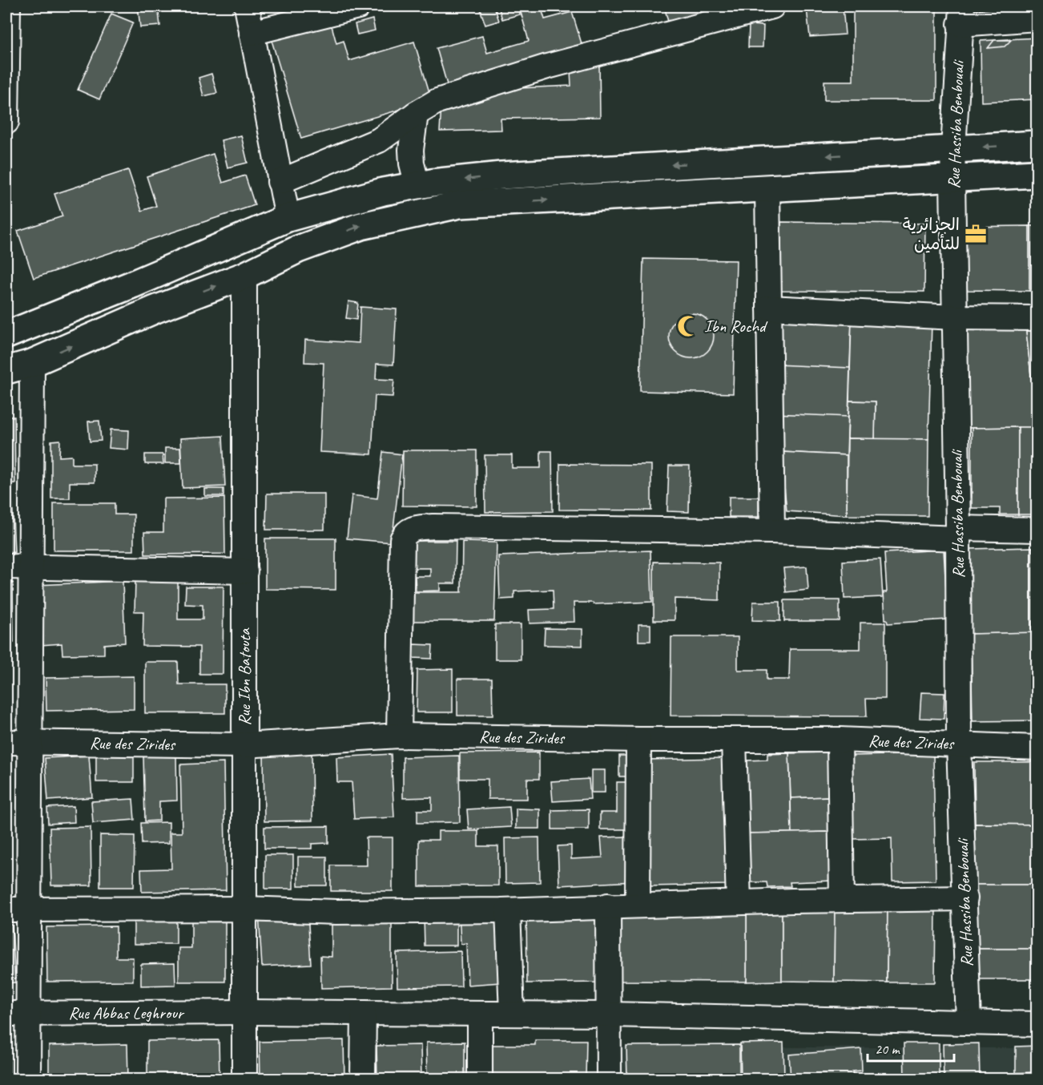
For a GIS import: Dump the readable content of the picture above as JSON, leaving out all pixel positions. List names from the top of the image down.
{
  "streets": {
    "street": [
      "Rue Hassiba Benbouali",
      "Rue Ibn Batouta",
      "Rue des Zirides",
      "Rue Abbas Leghrour"
    ]
  },
  "crossings": [
    ["Rue Hassiba Benbouali", "Rue des Zirides"],
    ["Rue Hassiba Benbouali", "Rue Abbas Leghrour"],
    ["Rue Ibn Batouta", "Rue des Zirides"],
    ["Rue Ibn Batouta", "Rue Abbas Leghrour"]
  ],
  "places": {
    "office": ["الجزائرية للتأمين"],
    "mosque": ["Ibn Rochd"]
  },
  "scale_bar": "20 m"
}
